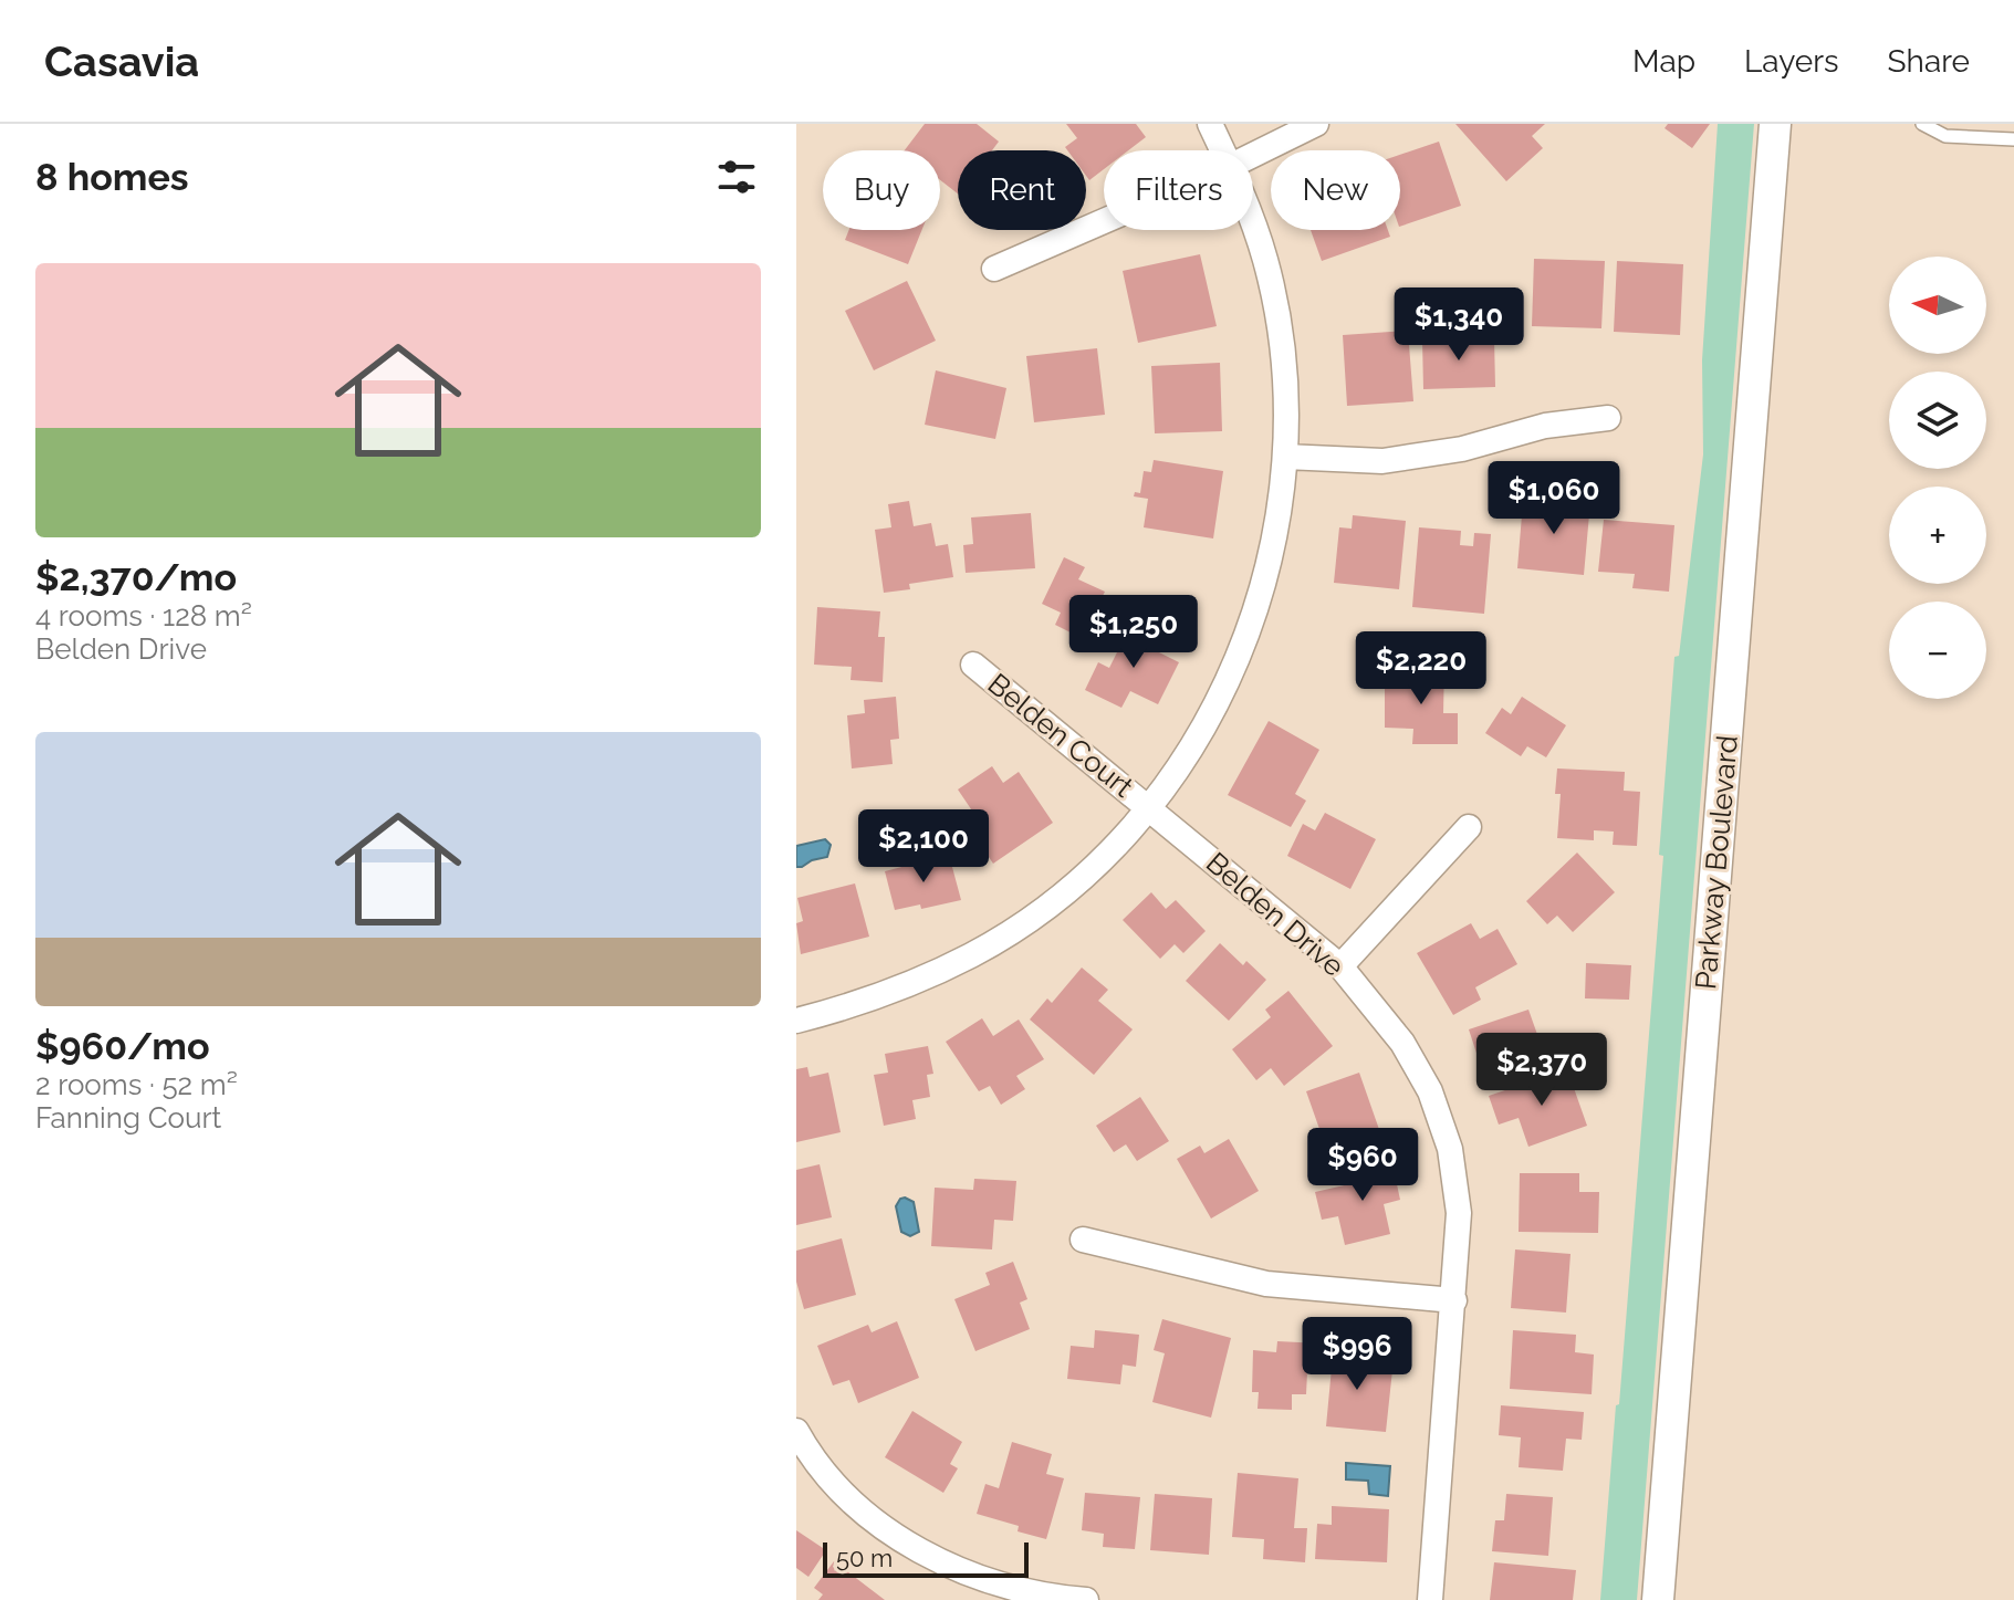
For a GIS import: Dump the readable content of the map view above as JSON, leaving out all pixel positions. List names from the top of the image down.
{
  "streets": {
    "street": ["Belden Court", "Parkway Boulevard", "Belden Drive"]
  },
  "crossings": [
    ["Belden Court", "Belden Drive"]
  ],
  "scale_bar": "50 m",
  "north": "left",
  "page": {
    "header": "Casavia",
    "nav": ["Map", "Layers", "Share"],
    "heading": "8 homes",
    "chip": [
      "Buy",
      "Rent",
      "Filters",
      "New"
    ],
    "list": [
      {
        "name": "$2,370/mo",
        "note": "4 rooms · 128 m² · Belden Drive"
      },
      {
        "name": "$960/mo",
        "note": "2 rooms · 52 m² · Fanning Court"
      }
    ],
    "map_buttons": ["+", "−"],
    "price": [
      "$1,340",
      "$1,060",
      "$1,250",
      "$2,220",
      "$2,100",
      "$2,370",
      "$960",
      "$996"
    ],
    "scale": "50 m"
  }
}
